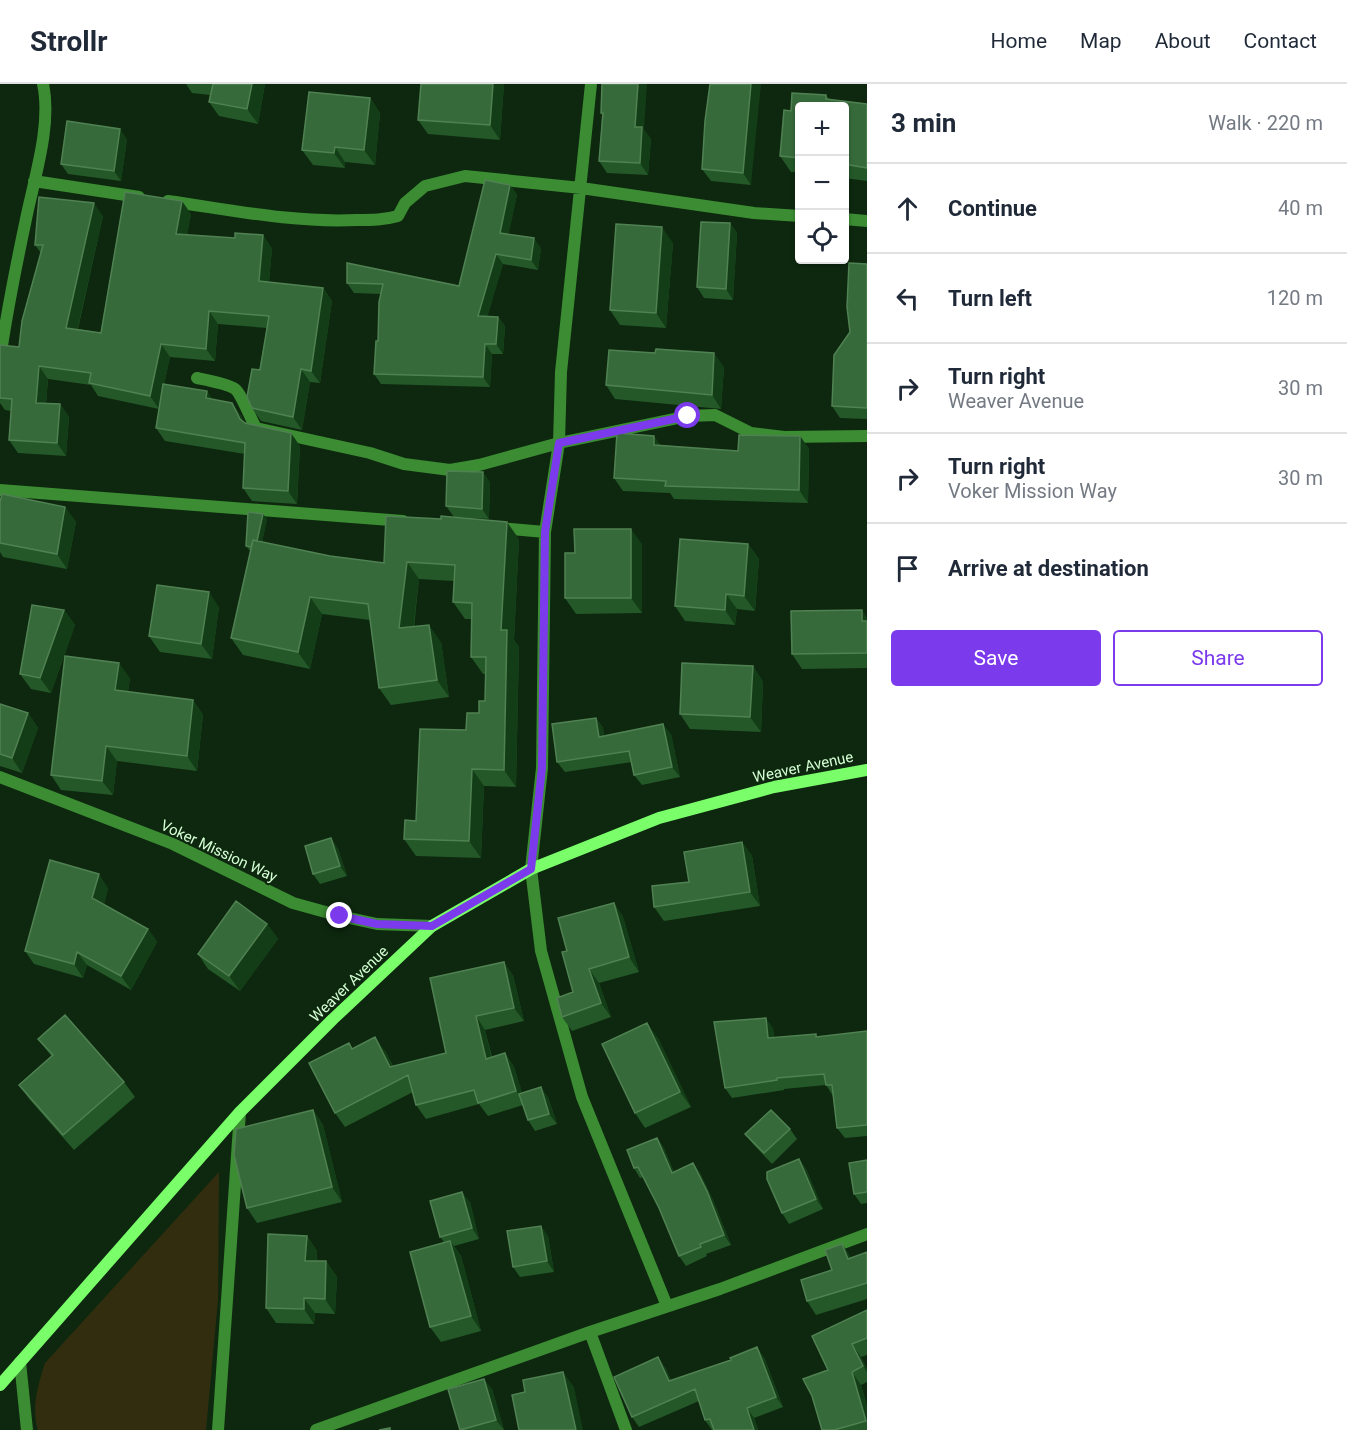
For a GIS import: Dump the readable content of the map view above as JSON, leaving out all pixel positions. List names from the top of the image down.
{
  "streets": {
    "street": ["Weaver Avenue", "Voker Mission Way"]
  },
  "crossings": [
    ["Weaver Avenue", "Voker Mission Way"]
  ],
  "page": {
    "header": "Strollr",
    "nav": [
      "Home",
      "Map",
      "About",
      "Contact"
    ],
    "heading": ["3 min", "Walk · 220 m"],
    "map_buttons": ["+", "−"],
    "list": [
      ["Continue", "40 m"],
      ["Turn left", "120 m"],
      ["Turn right", "Weaver Avenue", "30 m"],
      ["Turn right", "Voker Mission Way", "30 m"],
      "Arrive at destination"
    ],
    "buttons": ["Save", "Share"]
  }
}
